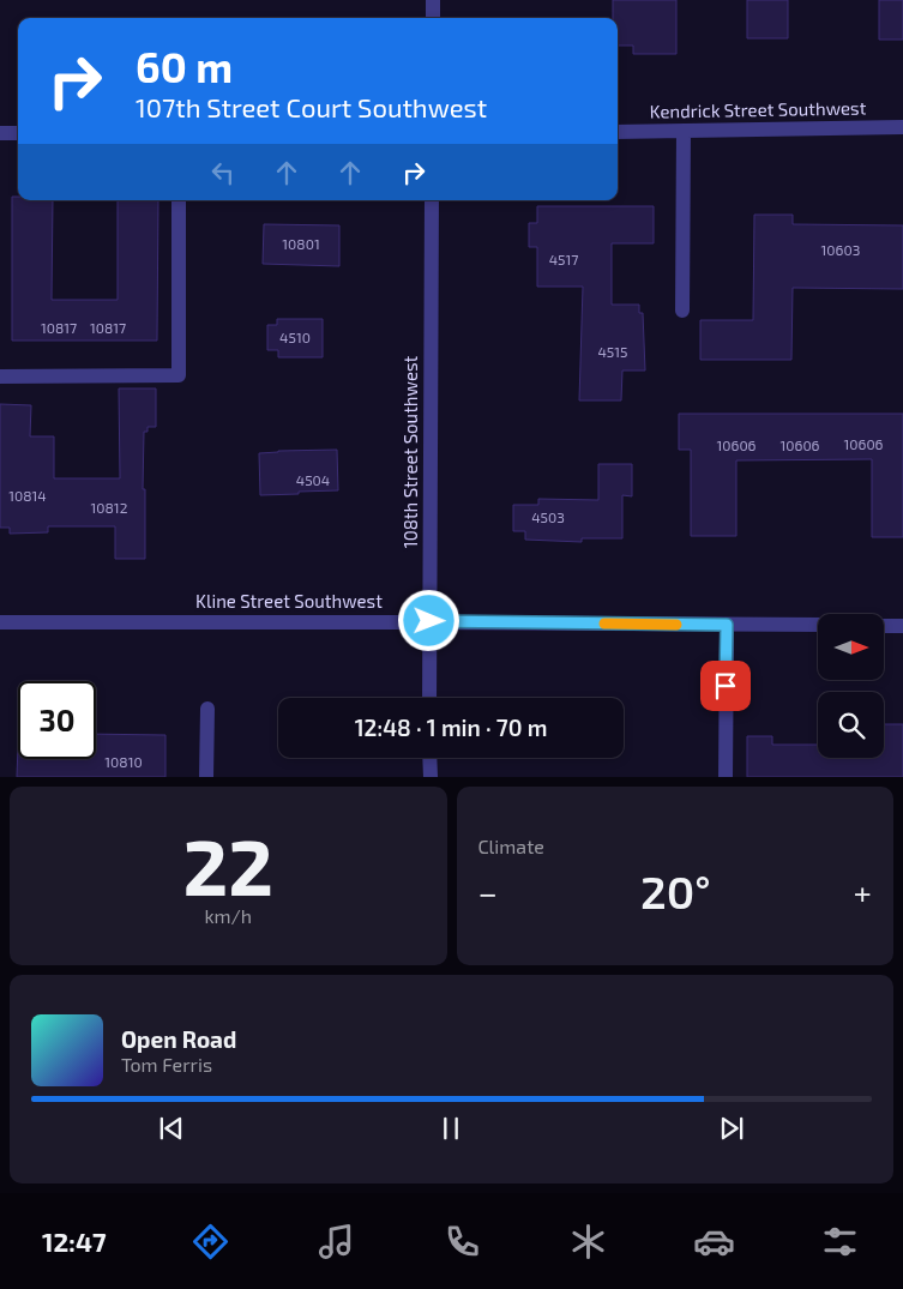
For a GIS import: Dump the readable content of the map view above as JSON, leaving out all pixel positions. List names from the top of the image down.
{
  "streets": {
    "street": ["Kendrick Street Southwest", "108th Street Southwest", "Kline Street Southwest"]
  },
  "crossings": [
    ["108th Street Southwest", "Kline Street Southwest"]
  ],
  "house_numbers": [
    "10801",
    "10603",
    "4517",
    "10817",
    "10817",
    "4510",
    "4515",
    "10606",
    "10606",
    "10606",
    "4504",
    "10814",
    "10812",
    "4503",
    "10810"
  ],
  "north": "right",
  "page": {
    "turn": ["60 m", "107th Street Court Southwest"],
    "limit": "30",
    "trip": "12:48 · 1 min · 70 m",
    "tile": [
      ["22", "km/h"],
      "Climate"
    ],
    "heat": ["−", "20°", "+"],
    "song": ["Open Road", "Tom Ferris"],
    "tabs": "12:47"
  }
}
